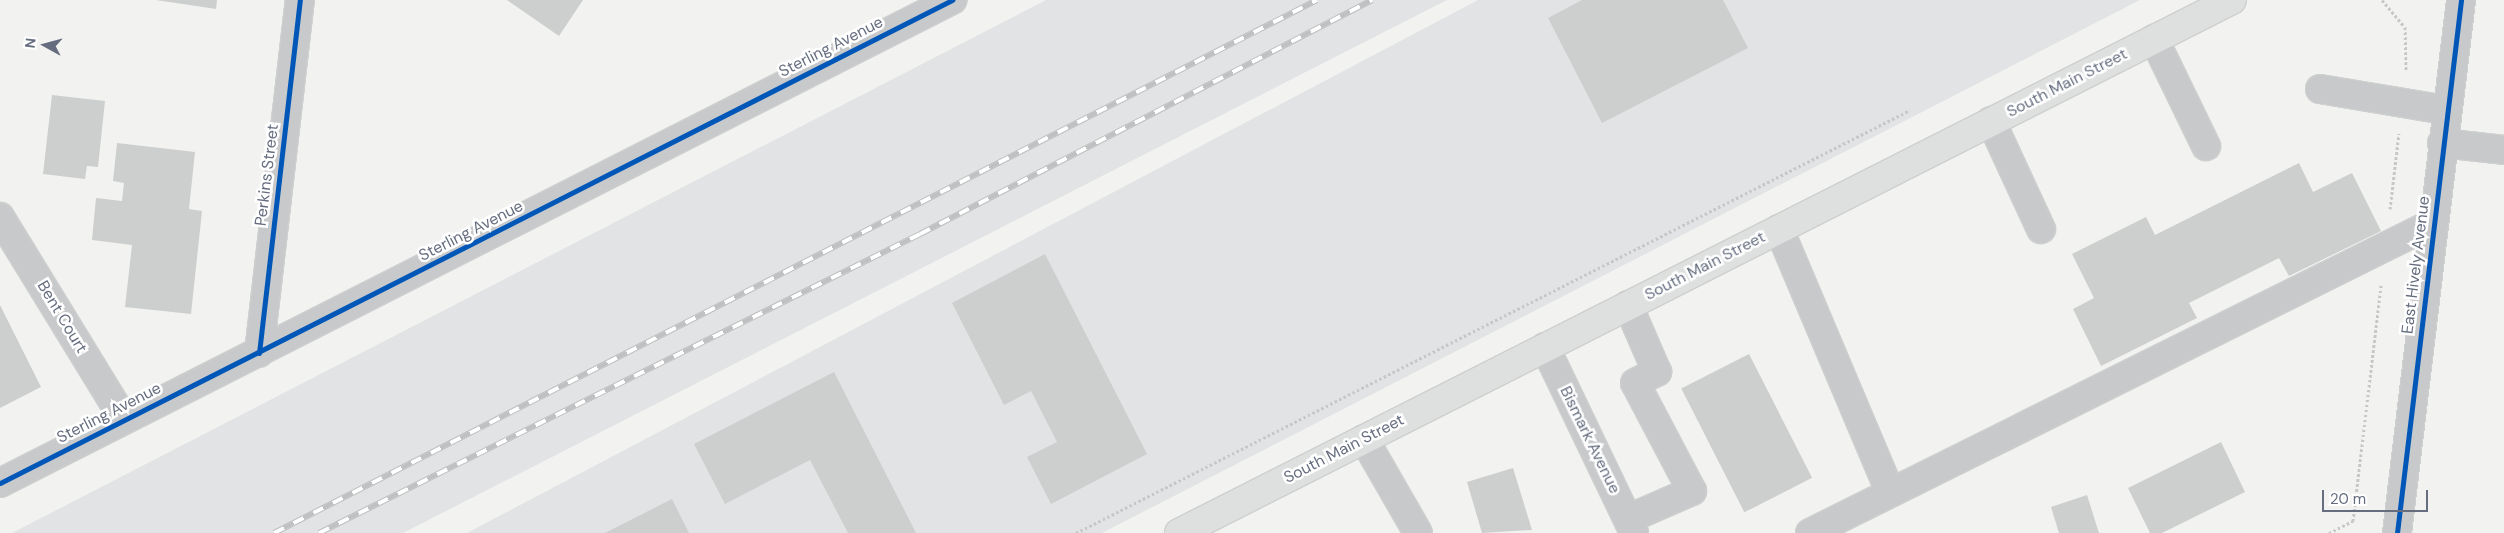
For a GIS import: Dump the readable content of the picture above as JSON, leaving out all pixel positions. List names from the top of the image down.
{
  "streets": {
    "main road": ["South Main Street"],
    "street": [
      "Sterling Avenue",
      "Perkins Street",
      "East Hively Avenue",
      "Bent Court",
      "Bismark Avenue"
    ]
  },
  "crossings": [
    ["Sterling Avenue", "Perkins Street"],
    ["Sterling Avenue", "Bent Court"],
    ["South Main Street", "Bismark Avenue"]
  ],
  "scale_bar": "20 m",
  "north": "left"
}
